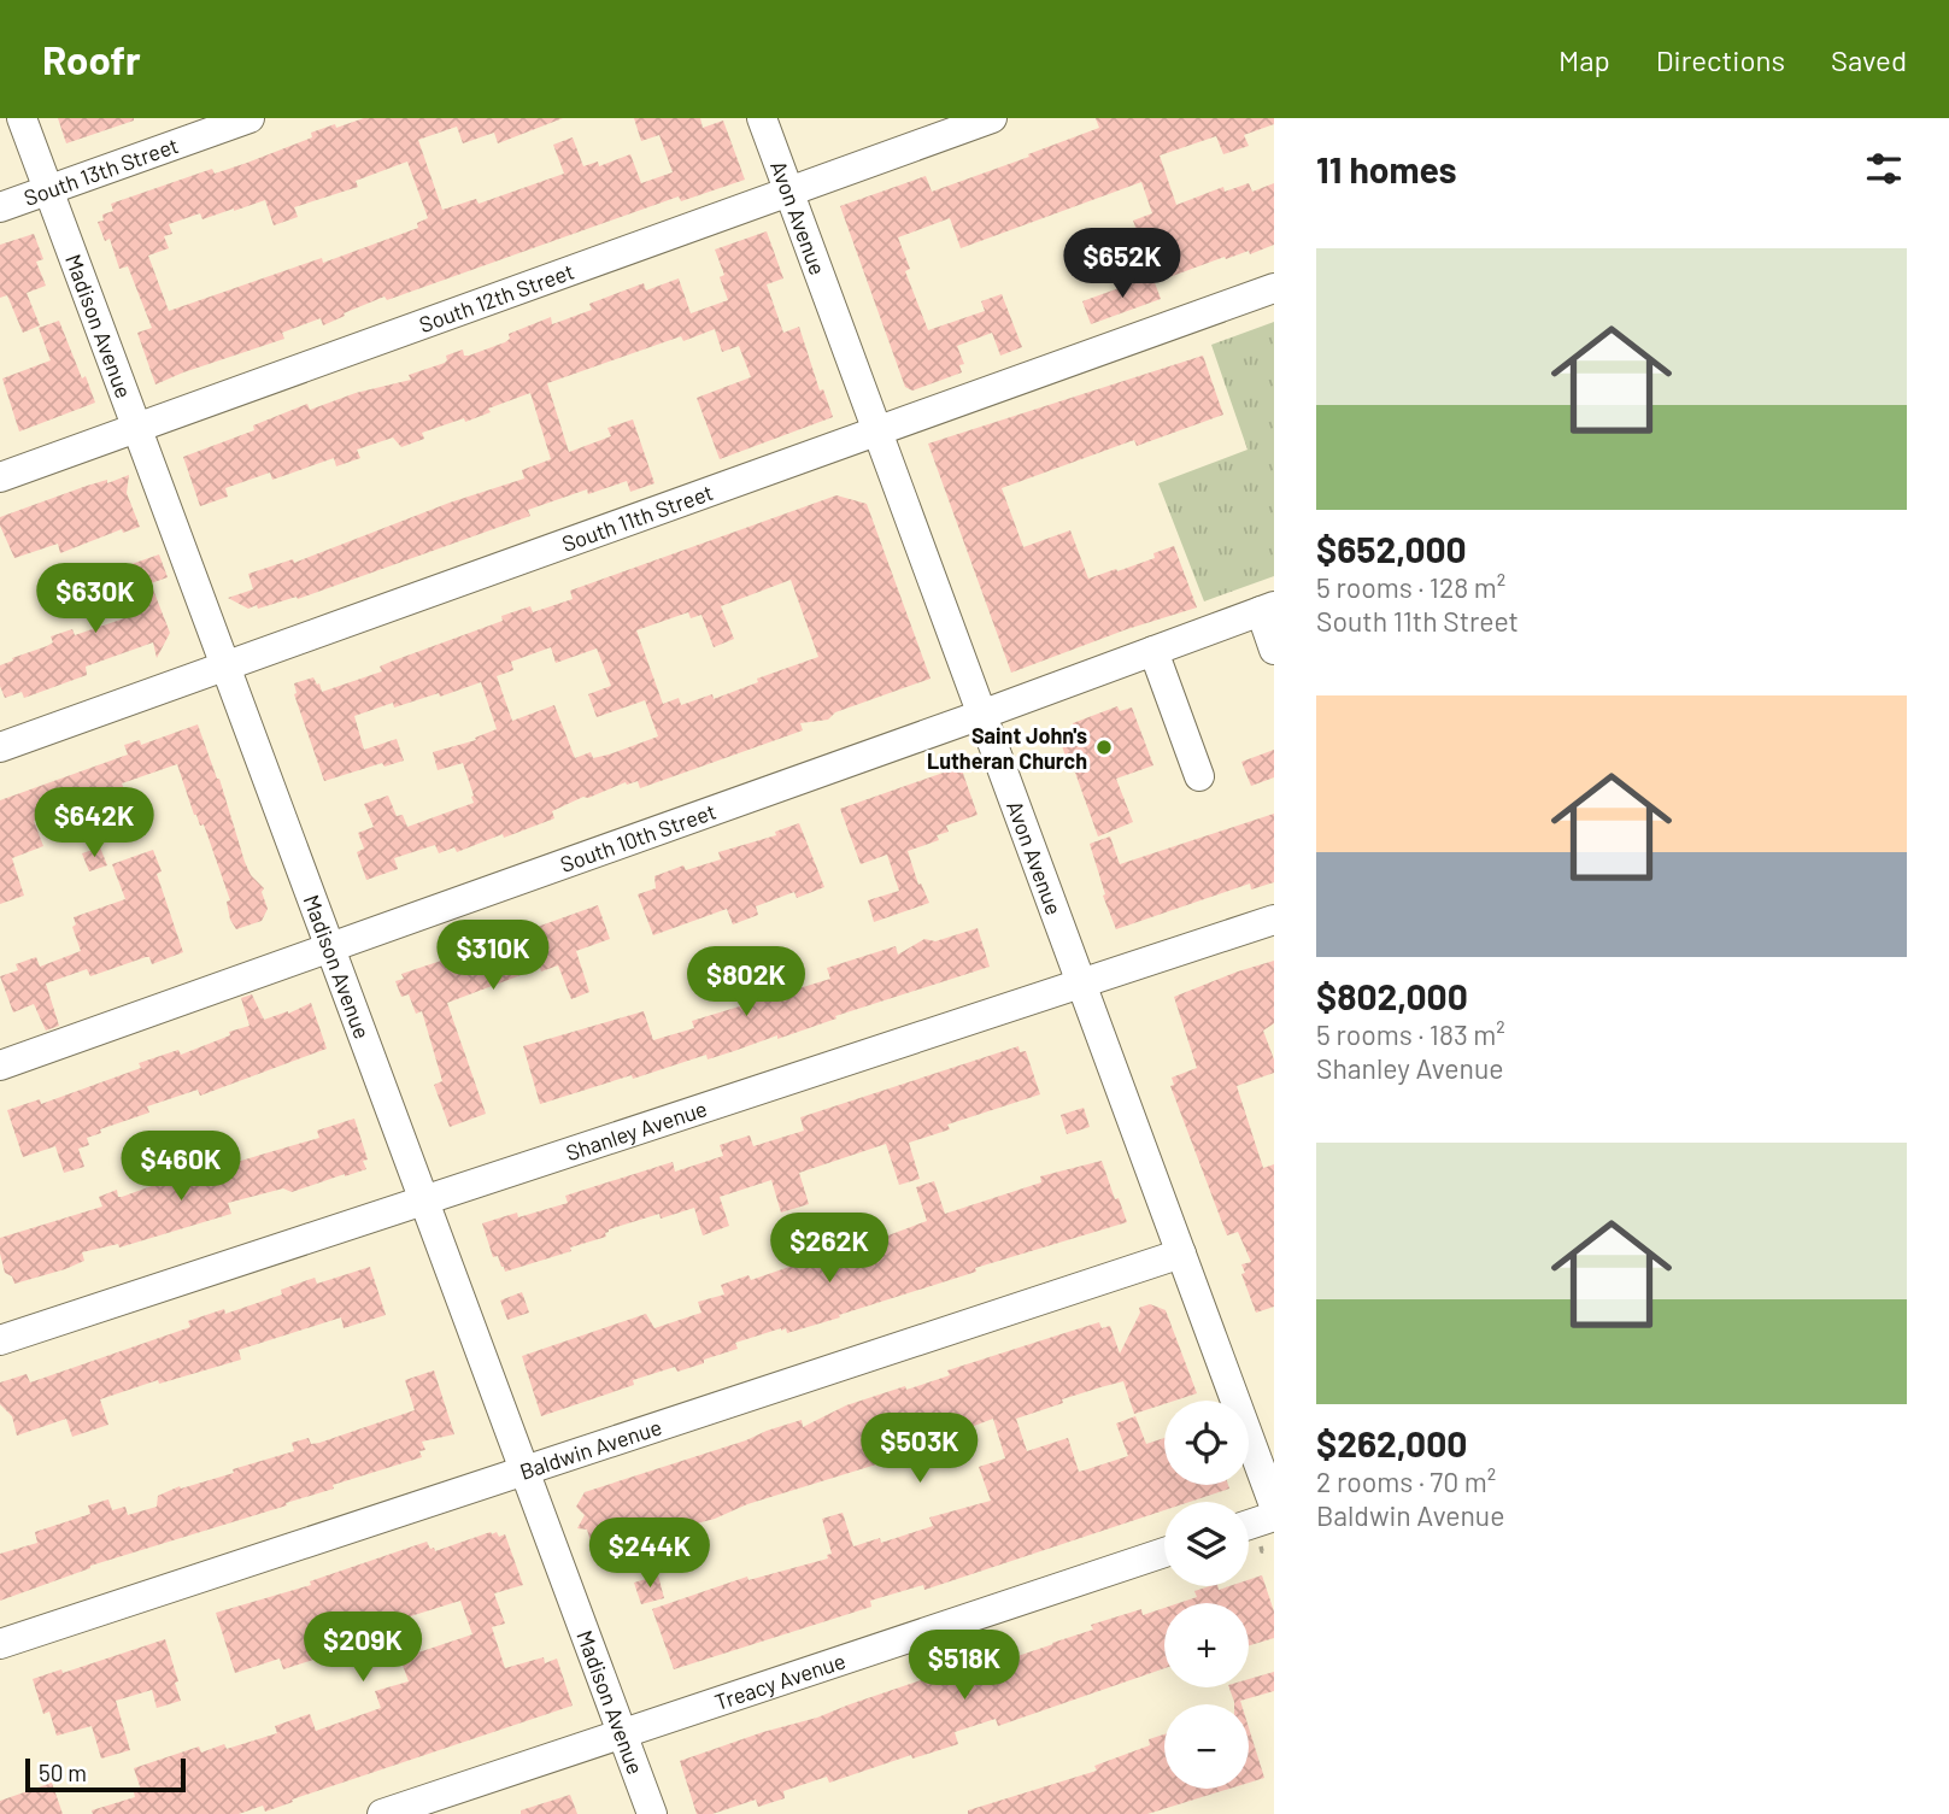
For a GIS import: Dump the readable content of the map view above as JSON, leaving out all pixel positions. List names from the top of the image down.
{
  "streets": {
    "street": [
      "South 13th Street",
      "Avon Avenue",
      "South 12th Street",
      "Madison Avenue",
      "South 11th Street",
      "South 10th Street",
      "Shanley Avenue",
      "Baldwin Avenue",
      "Treacy Avenue"
    ]
  },
  "crossings": [
    ["South 13th Street", "Madison Avenue"],
    ["Avon Avenue", "South 12th Street"],
    ["Avon Avenue", "South 11th Street"],
    ["Avon Avenue", "South 10th Street"],
    ["Avon Avenue", "Shanley Avenue"],
    ["Avon Avenue", "Baldwin Avenue"],
    ["South 12th Street", "Madison Avenue"],
    ["Madison Avenue", "South 11th Street"],
    ["Madison Avenue", "South 10th Street"],
    ["Madison Avenue", "Shanley Avenue"],
    ["Madison Avenue", "Baldwin Avenue"],
    ["Madison Avenue", "Treacy Avenue"]
  ],
  "places": ["Saint John's Lutheran Church"],
  "scale_bar": "50 m",
  "page": {
    "header": "Roofr",
    "nav": ["Map", "Directions", "Saved"],
    "heading": "11 homes",
    "list": [
      {
        "name": "$652,000",
        "note": "5 rooms · 128 m² · South 11th Street"
      },
      {
        "name": "$802,000",
        "note": "5 rooms · 183 m² · Shanley Avenue"
      },
      {
        "name": "$262,000",
        "note": "2 rooms · 70 m² · Baldwin Avenue"
      }
    ],
    "price": [
      "$652K",
      "$630K",
      "$642K",
      "$310K",
      "$802K",
      "$460K",
      "$262K",
      "$503K",
      "$244K",
      "$209K",
      "$518K"
    ],
    "map_buttons": ["+", "−"],
    "scale": "50 m"
  }
}
